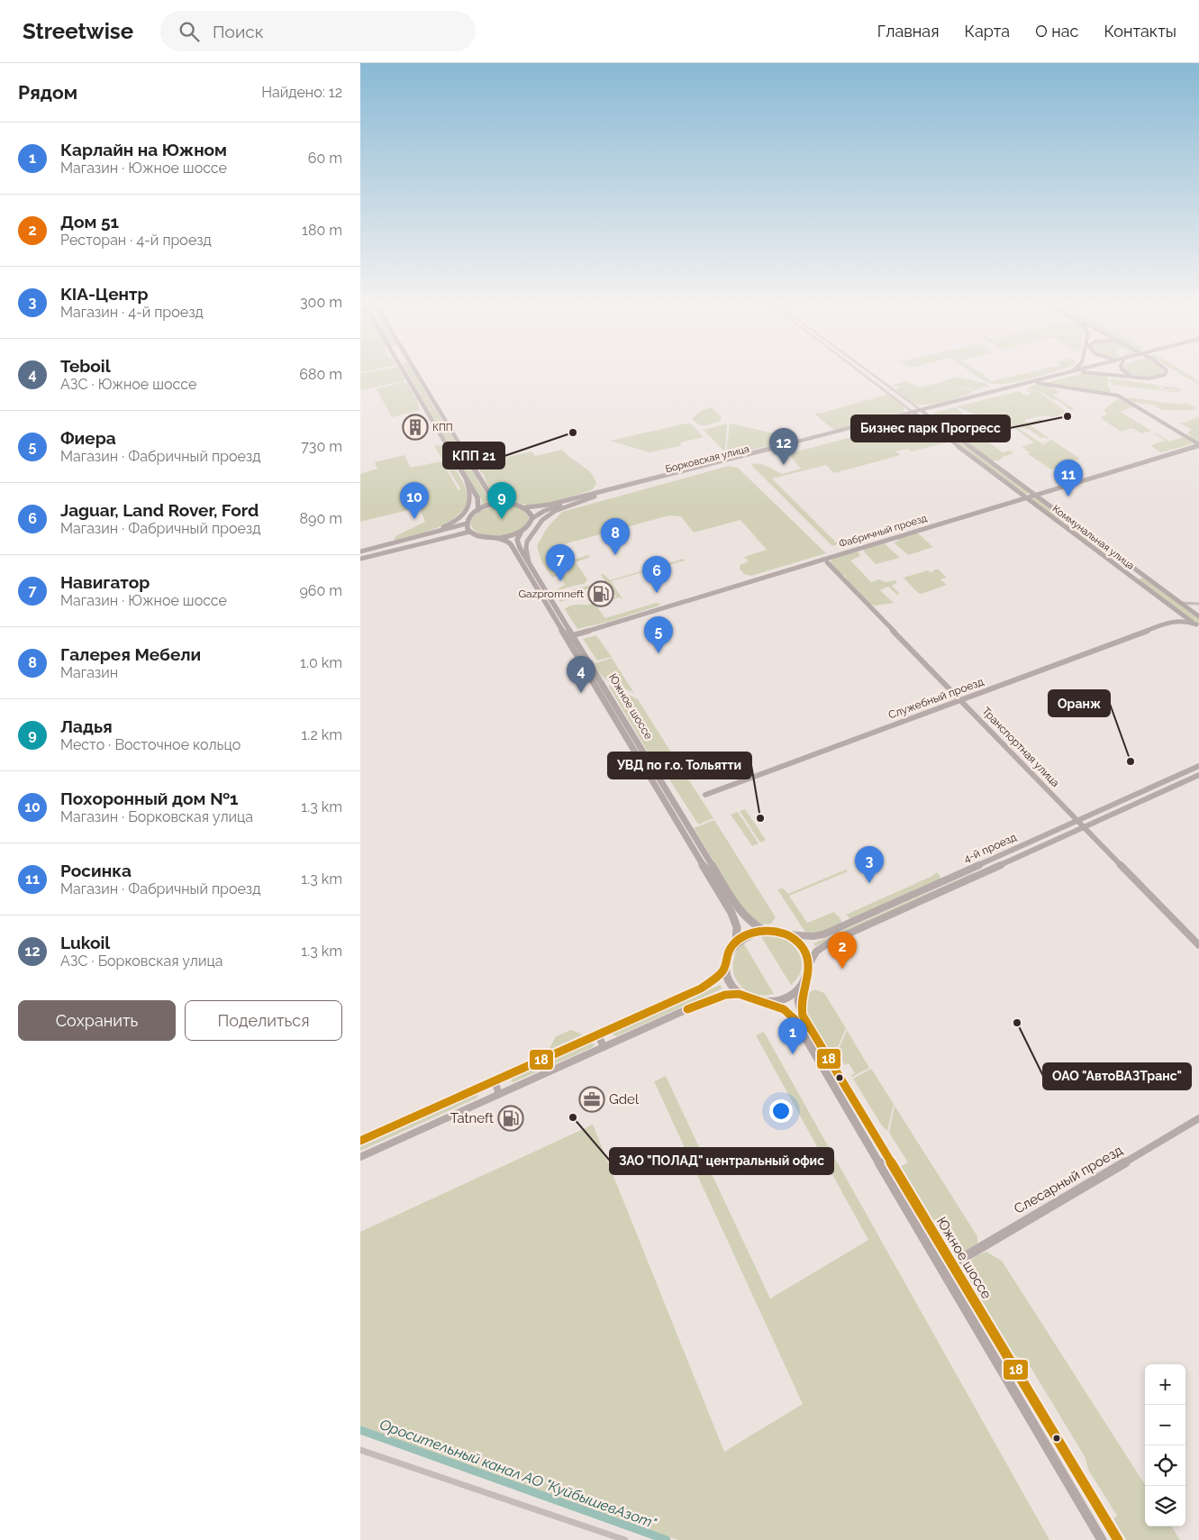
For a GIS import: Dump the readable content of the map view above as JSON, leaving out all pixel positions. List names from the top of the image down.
{
  "streets": {
    "main road": [
      "Борковская улица",
      "Фабричный проезд",
      "Коммунальная улица",
      "Служебный проезд",
      "Южное шоссе",
      "Транспортная улица",
      "4-й проезд",
      "Слесарный проезд"
    ]
  },
  "crossings": [
    ["Борковская улица", "Коммунальная улица"],
    ["Фабричный проезд", "Коммунальная улица"],
    ["Фабричный проезд", "Южное шоссе"],
    ["Коммунальная улица", "Служебный проезд"],
    ["Служебный проезд", "Транспортная улица"],
    ["Южное шоссе", "4-й проезд"],
    ["Южное шоссе", "Слесарный проезд"],
    ["Транспортная улица", "4-й проезд"]
  ],
  "water": ["Оросительный канал АО \"КуйбышевАзот\""],
  "places": {
    "other": [
      "Бизнес парк Прогресс",
      "КПП 21",
      "Оранж",
      "УВД по г.о. Тольятти",
      "ОАО \"АвтоВАЗТранс\"",
      "ЗАО \"ПОЛАД\" центральный офис"
    ],
    "building": ["КПП"],
    "fuel station": ["Gazpromneft", "Tatneft"],
    "office": ["Gdel"]
  },
  "lines": ["transit line 18"],
  "page": {
    "header": "Streetwise",
    "search": "Поиск",
    "nav": [
      "Главная",
      "Карта",
      "О нас",
      "Контакты"
    ],
    "heading": ["Рядом", "Найдено: 12"],
    "list": [
      {
        "mark": "1",
        "name": "Карлайн на Южном",
        "note": "Магазин · Южное шоссе",
        "value": "60 m"
      },
      {
        "mark": "2",
        "name": "Дом 51",
        "note": "Ресторан · 4-й проезд",
        "value": "180 m"
      },
      {
        "mark": "3",
        "name": "KIA-Центр",
        "note": "Магазин · 4-й проезд",
        "value": "300 m"
      },
      {
        "mark": "4",
        "name": "Teboil",
        "note": "АЗС · Южное шоссе",
        "value": "680 m"
      },
      {
        "mark": "5",
        "name": "Фиера",
        "note": "Магазин · Фабричный проезд",
        "value": "730 m"
      },
      {
        "mark": "6",
        "name": "Jaguar, Land Rover, Ford",
        "note": "Магазин · Фабричный проезд",
        "value": "890 m"
      },
      {
        "mark": "7",
        "name": "Навигатор",
        "note": "Магазин · Южное шоссе",
        "value": "960 m"
      },
      {
        "mark": "8",
        "name": "Галерея Мебели",
        "note": "Магазин",
        "value": "1.0 km"
      },
      {
        "mark": "9",
        "name": "Ладья",
        "note": "Место · Восточное кольцо",
        "value": "1.2 km"
      },
      {
        "mark": "10",
        "name": "Похоронный дом №1",
        "note": "Магазин · Борковская улица",
        "value": "1.3 km"
      },
      {
        "mark": "11",
        "name": "Росинка",
        "note": "Магазин · Фабричный проезд",
        "value": "1.3 km"
      },
      {
        "mark": "12",
        "name": "Lukoil",
        "note": "АЗС · Борковская улица",
        "value": "1.3 km"
      }
    ],
    "pins": [
      "12",
      "11",
      "9",
      "10",
      "8",
      "7",
      "6",
      "5",
      "4",
      "3",
      "2",
      "1"
    ],
    "buttons": ["Сохранить", "Поделиться"],
    "map_buttons": ["+", "−"]
  }
}
